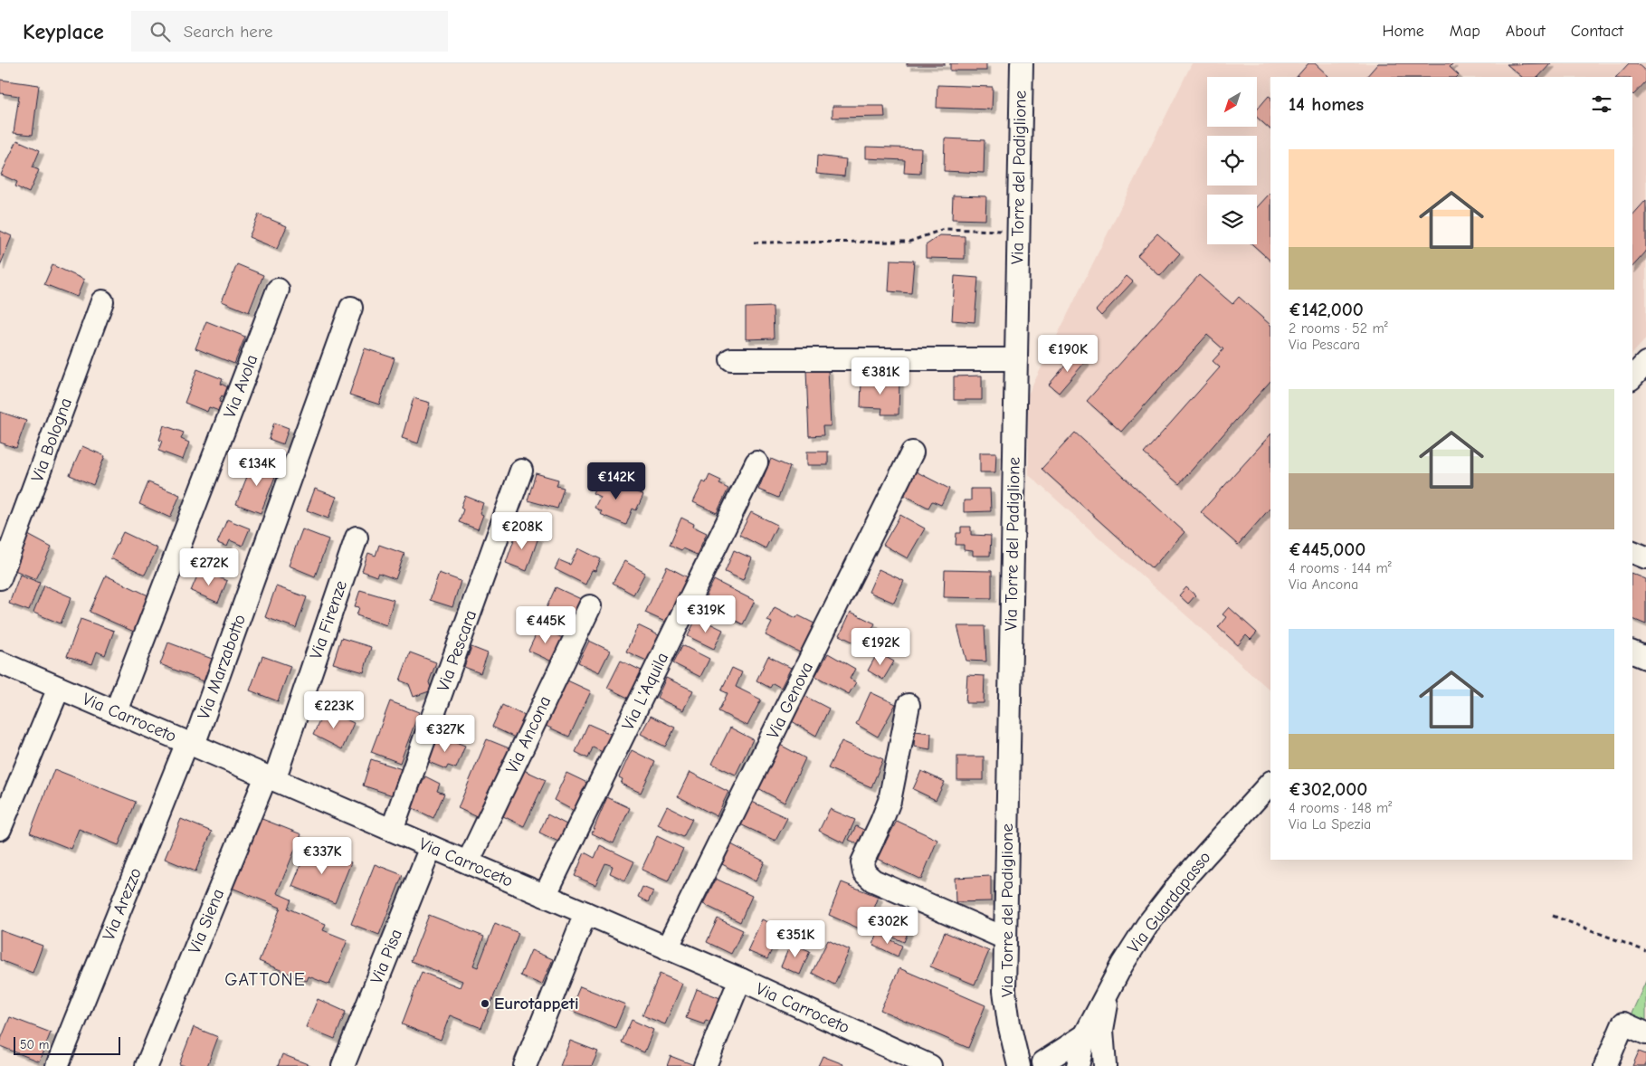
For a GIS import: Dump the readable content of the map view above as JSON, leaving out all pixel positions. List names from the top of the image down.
{
  "streets": {
    "street": [
      "Via Torre del Padiglione",
      "Via Avola",
      "Via Bologna",
      "Via Firenze",
      "Via Pescara",
      "Via Marzabotto",
      "Via L'Aquila",
      "Via Genova",
      "Via Carroceto",
      "Via Ancona",
      "Via Guardapasso",
      "Via Arezzo",
      "Via Siena",
      "Via Pisa"
    ]
  },
  "crossings": [
    ["Via Torre del Padiglione", "Via Guardapasso"],
    ["Via Avola", "Via Carroceto"],
    ["Via Firenze", "Via Carroceto"],
    ["Via Firenze", "Via Siena"],
    ["Via Pescara", "Via Carroceto"],
    ["Via Marzabotto", "Via Carroceto"],
    ["Via Marzabotto", "Via Arezzo"],
    ["Via L'Aquila", "Via Carroceto"],
    ["Via Genova", "Via Carroceto"],
    ["Via Carroceto", "Via Ancona"],
    ["Via Carroceto", "Via Arezzo"],
    ["Via Carroceto", "Via Siena"],
    ["Via Carroceto", "Via Pisa"]
  ],
  "districts": ["GATTONE"],
  "places": ["Eurotappeti"],
  "scale_bar": "50 m",
  "north": "bottom left",
  "page": {
    "header": "Keyplace",
    "search": "Search here",
    "nav": [
      "Home",
      "Map",
      "About",
      "Contact"
    ],
    "heading": "14 homes",
    "list": [
      {
        "name": "€142,000",
        "note": "2 rooms · 52 m² · Via Pescara"
      },
      {
        "name": "€445,000",
        "note": "4 rooms · 144 m² · Via Ancona"
      },
      {
        "name": "€302,000",
        "note": "4 rooms · 148 m² · Via La Spezia"
      }
    ],
    "price": [
      "€190K",
      "€381K",
      "€134K",
      "€142K",
      "€208K",
      "€272K",
      "€319K",
      "€445K",
      "€192K",
      "€223K",
      "€327K",
      "€337K",
      "€302K",
      "€351K"
    ],
    "scale": "50 m"
  }
}
